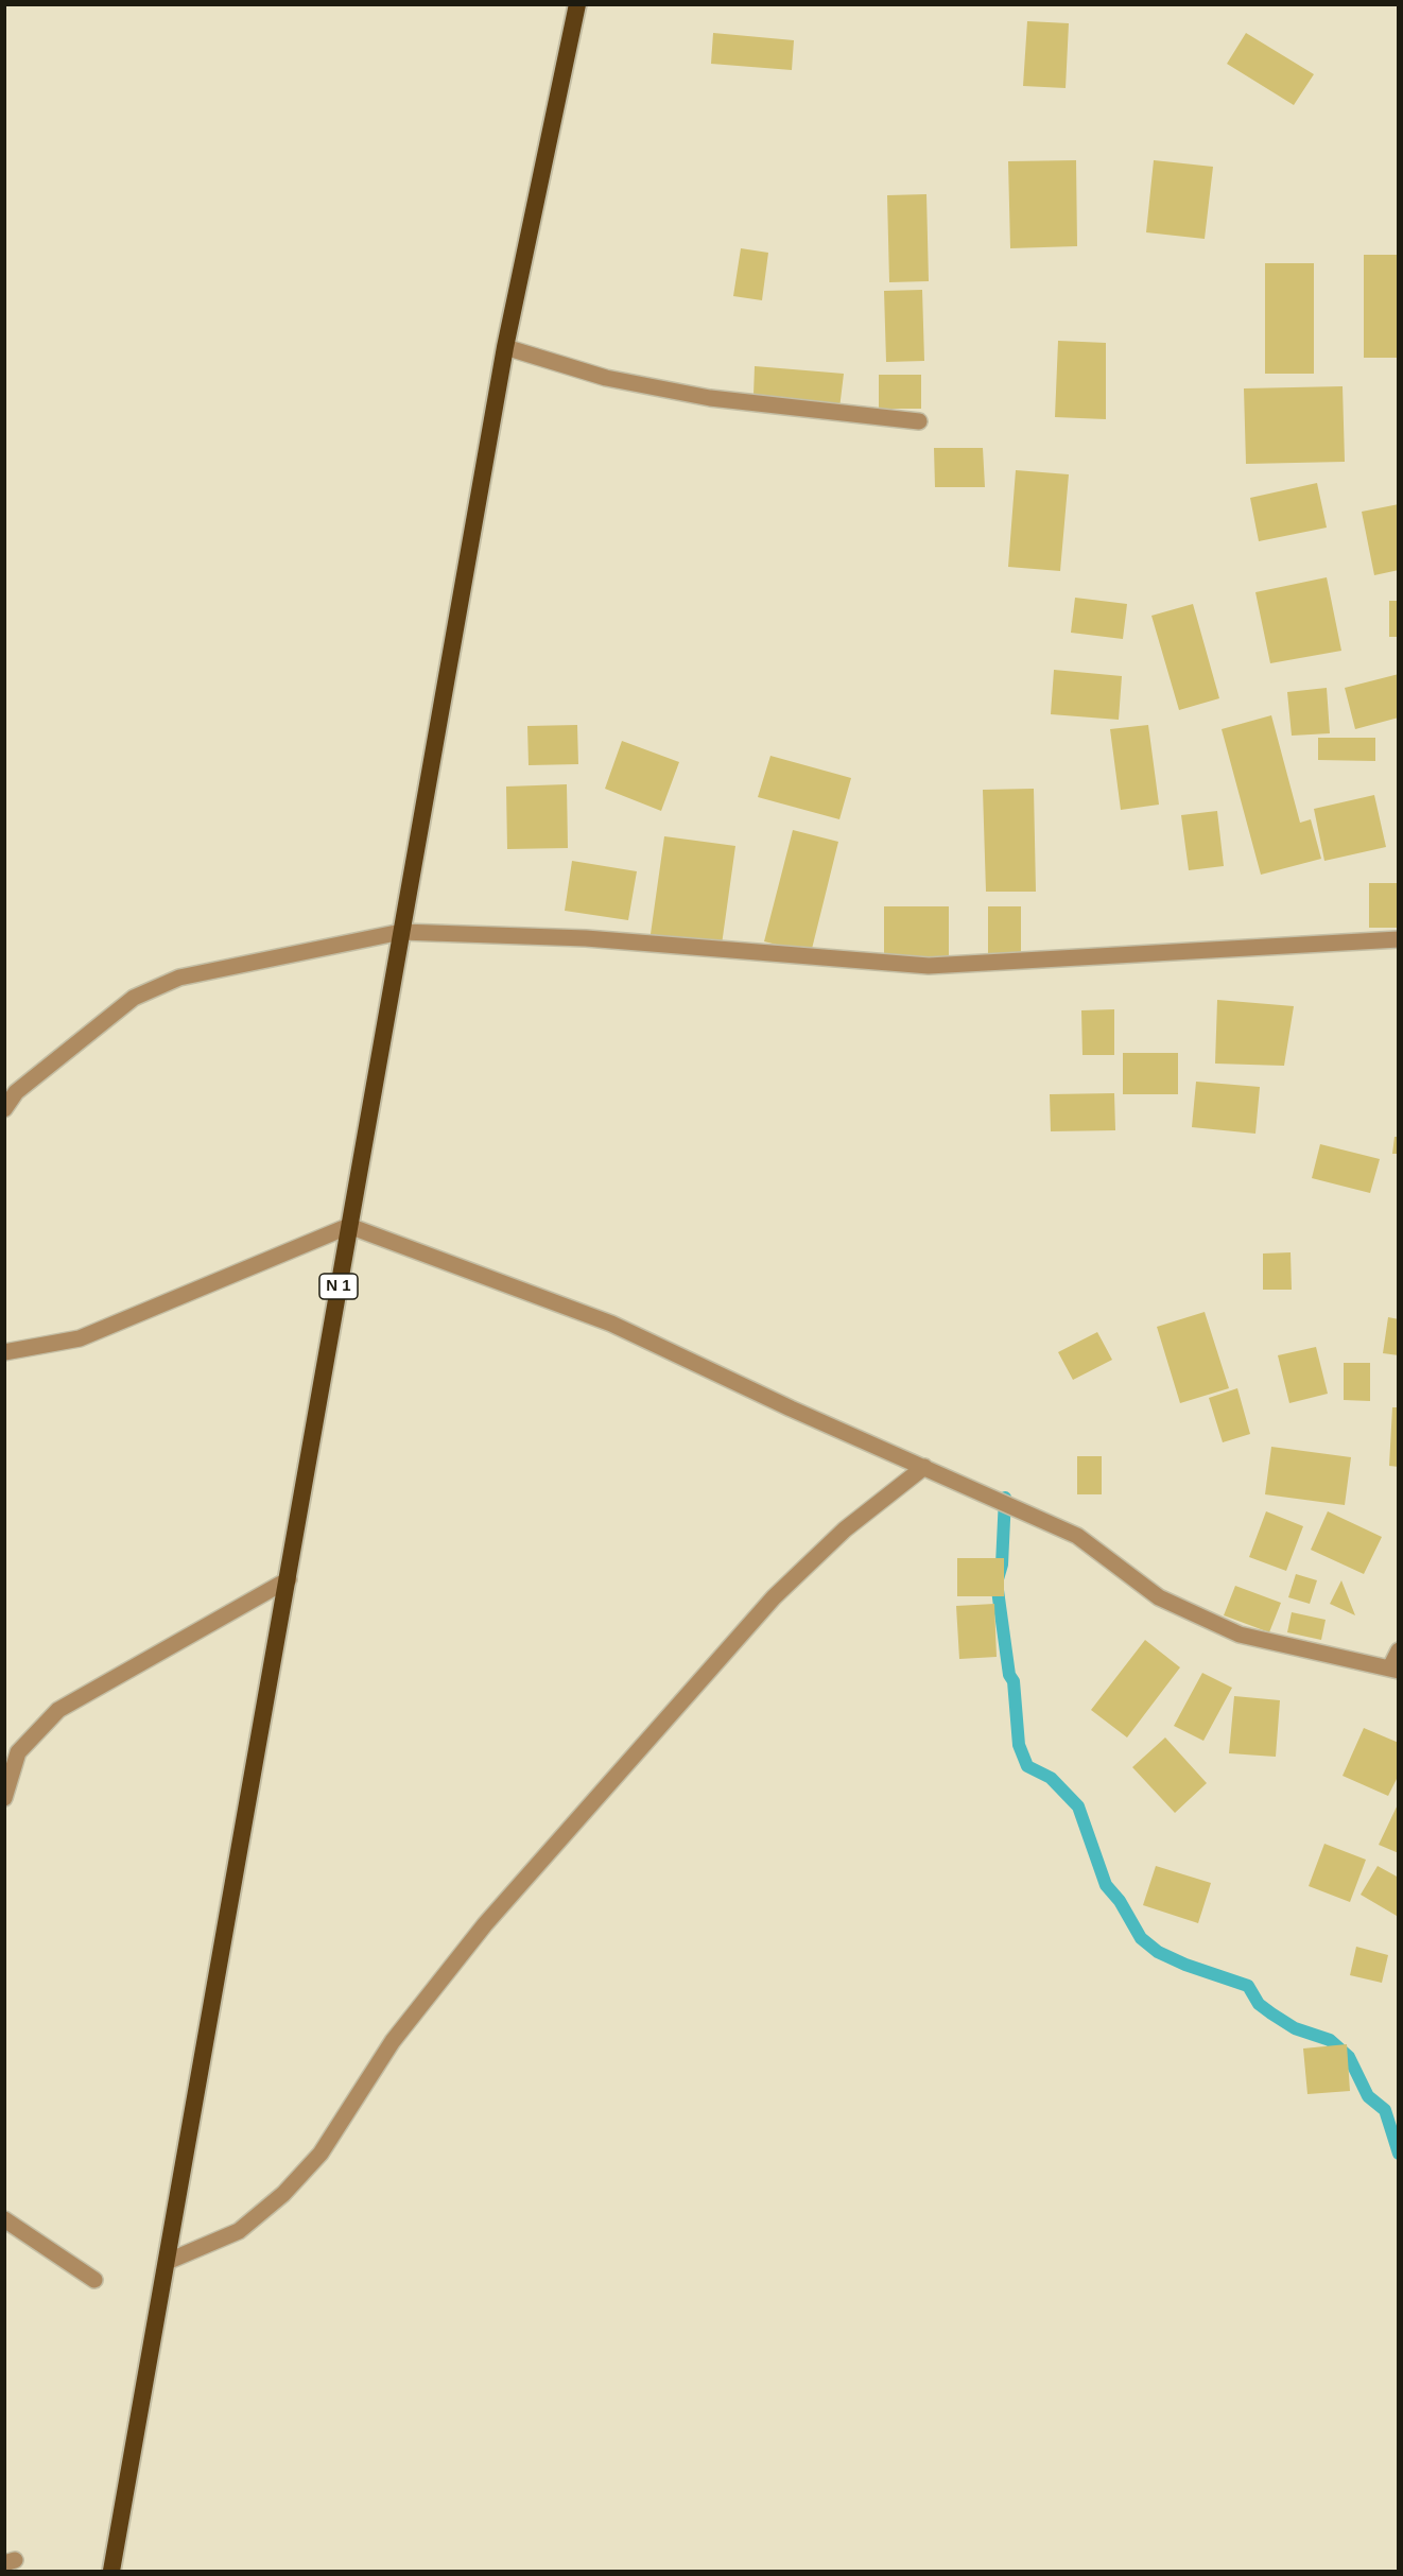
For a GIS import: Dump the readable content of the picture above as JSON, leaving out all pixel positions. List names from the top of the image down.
{
  "streets": {
    "highway": ["N 1"]
  }
}
